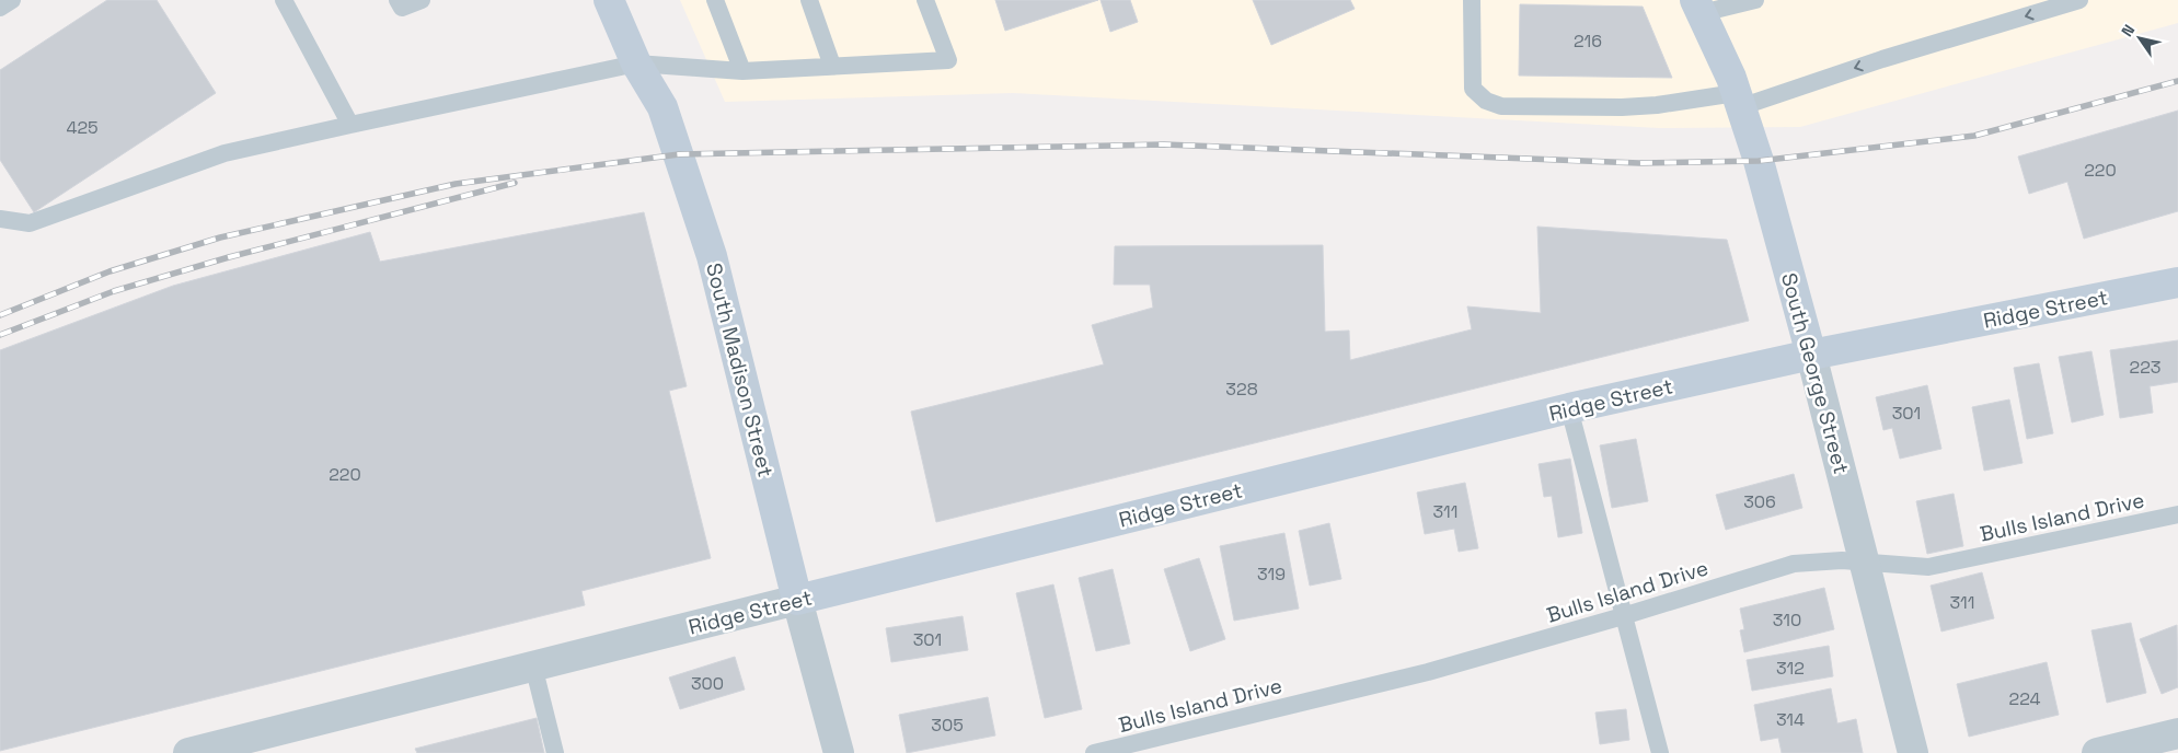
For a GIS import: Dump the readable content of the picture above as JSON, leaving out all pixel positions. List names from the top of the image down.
{
  "streets": {
    "street": ["Ridge Street", "South Madison Street", "South George Street"],
    "lane": ["Bulls Island Drive"]
  },
  "crossings": [
    ["Ridge Street", "South Madison Street"],
    ["Ridge Street", "South George Street"],
    ["South George Street", "Bulls Island Drive"]
  ],
  "house_numbers": [
    "216",
    "425",
    "220",
    "223",
    "328",
    "301",
    "220",
    "306",
    "311",
    "319",
    "311",
    "310",
    "301",
    "312",
    "300",
    "224",
    "314",
    "305"
  ],
  "north": "top left"
}
